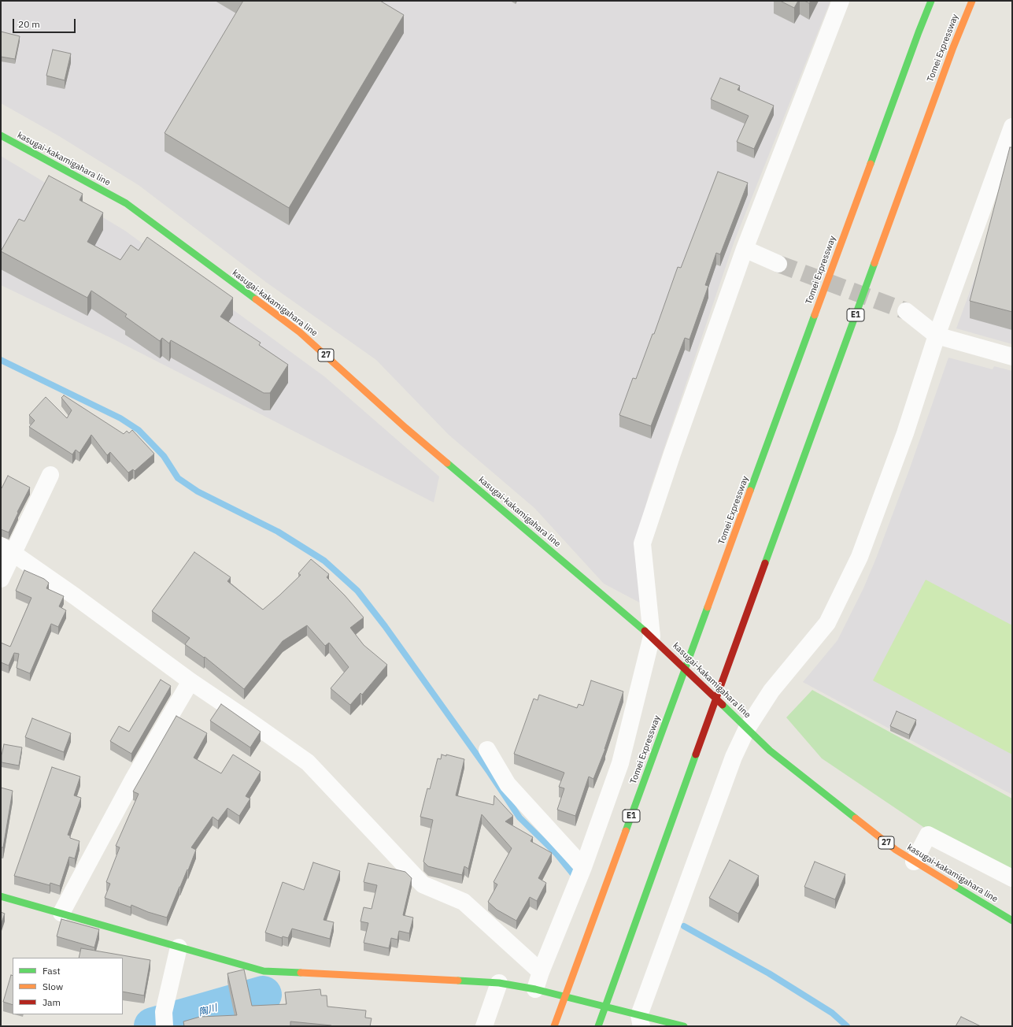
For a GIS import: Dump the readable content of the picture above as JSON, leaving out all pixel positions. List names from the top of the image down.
{
  "streets": {
    "main road": [
      "Tomei Expressway",
      "kasugai-kakamigahara line",
      "E1",
      "27"
    ]
  },
  "water": ["陶川"],
  "legend": ["Fast", "Slow", "Jam"],
  "scale_bar": "20 m"
}
